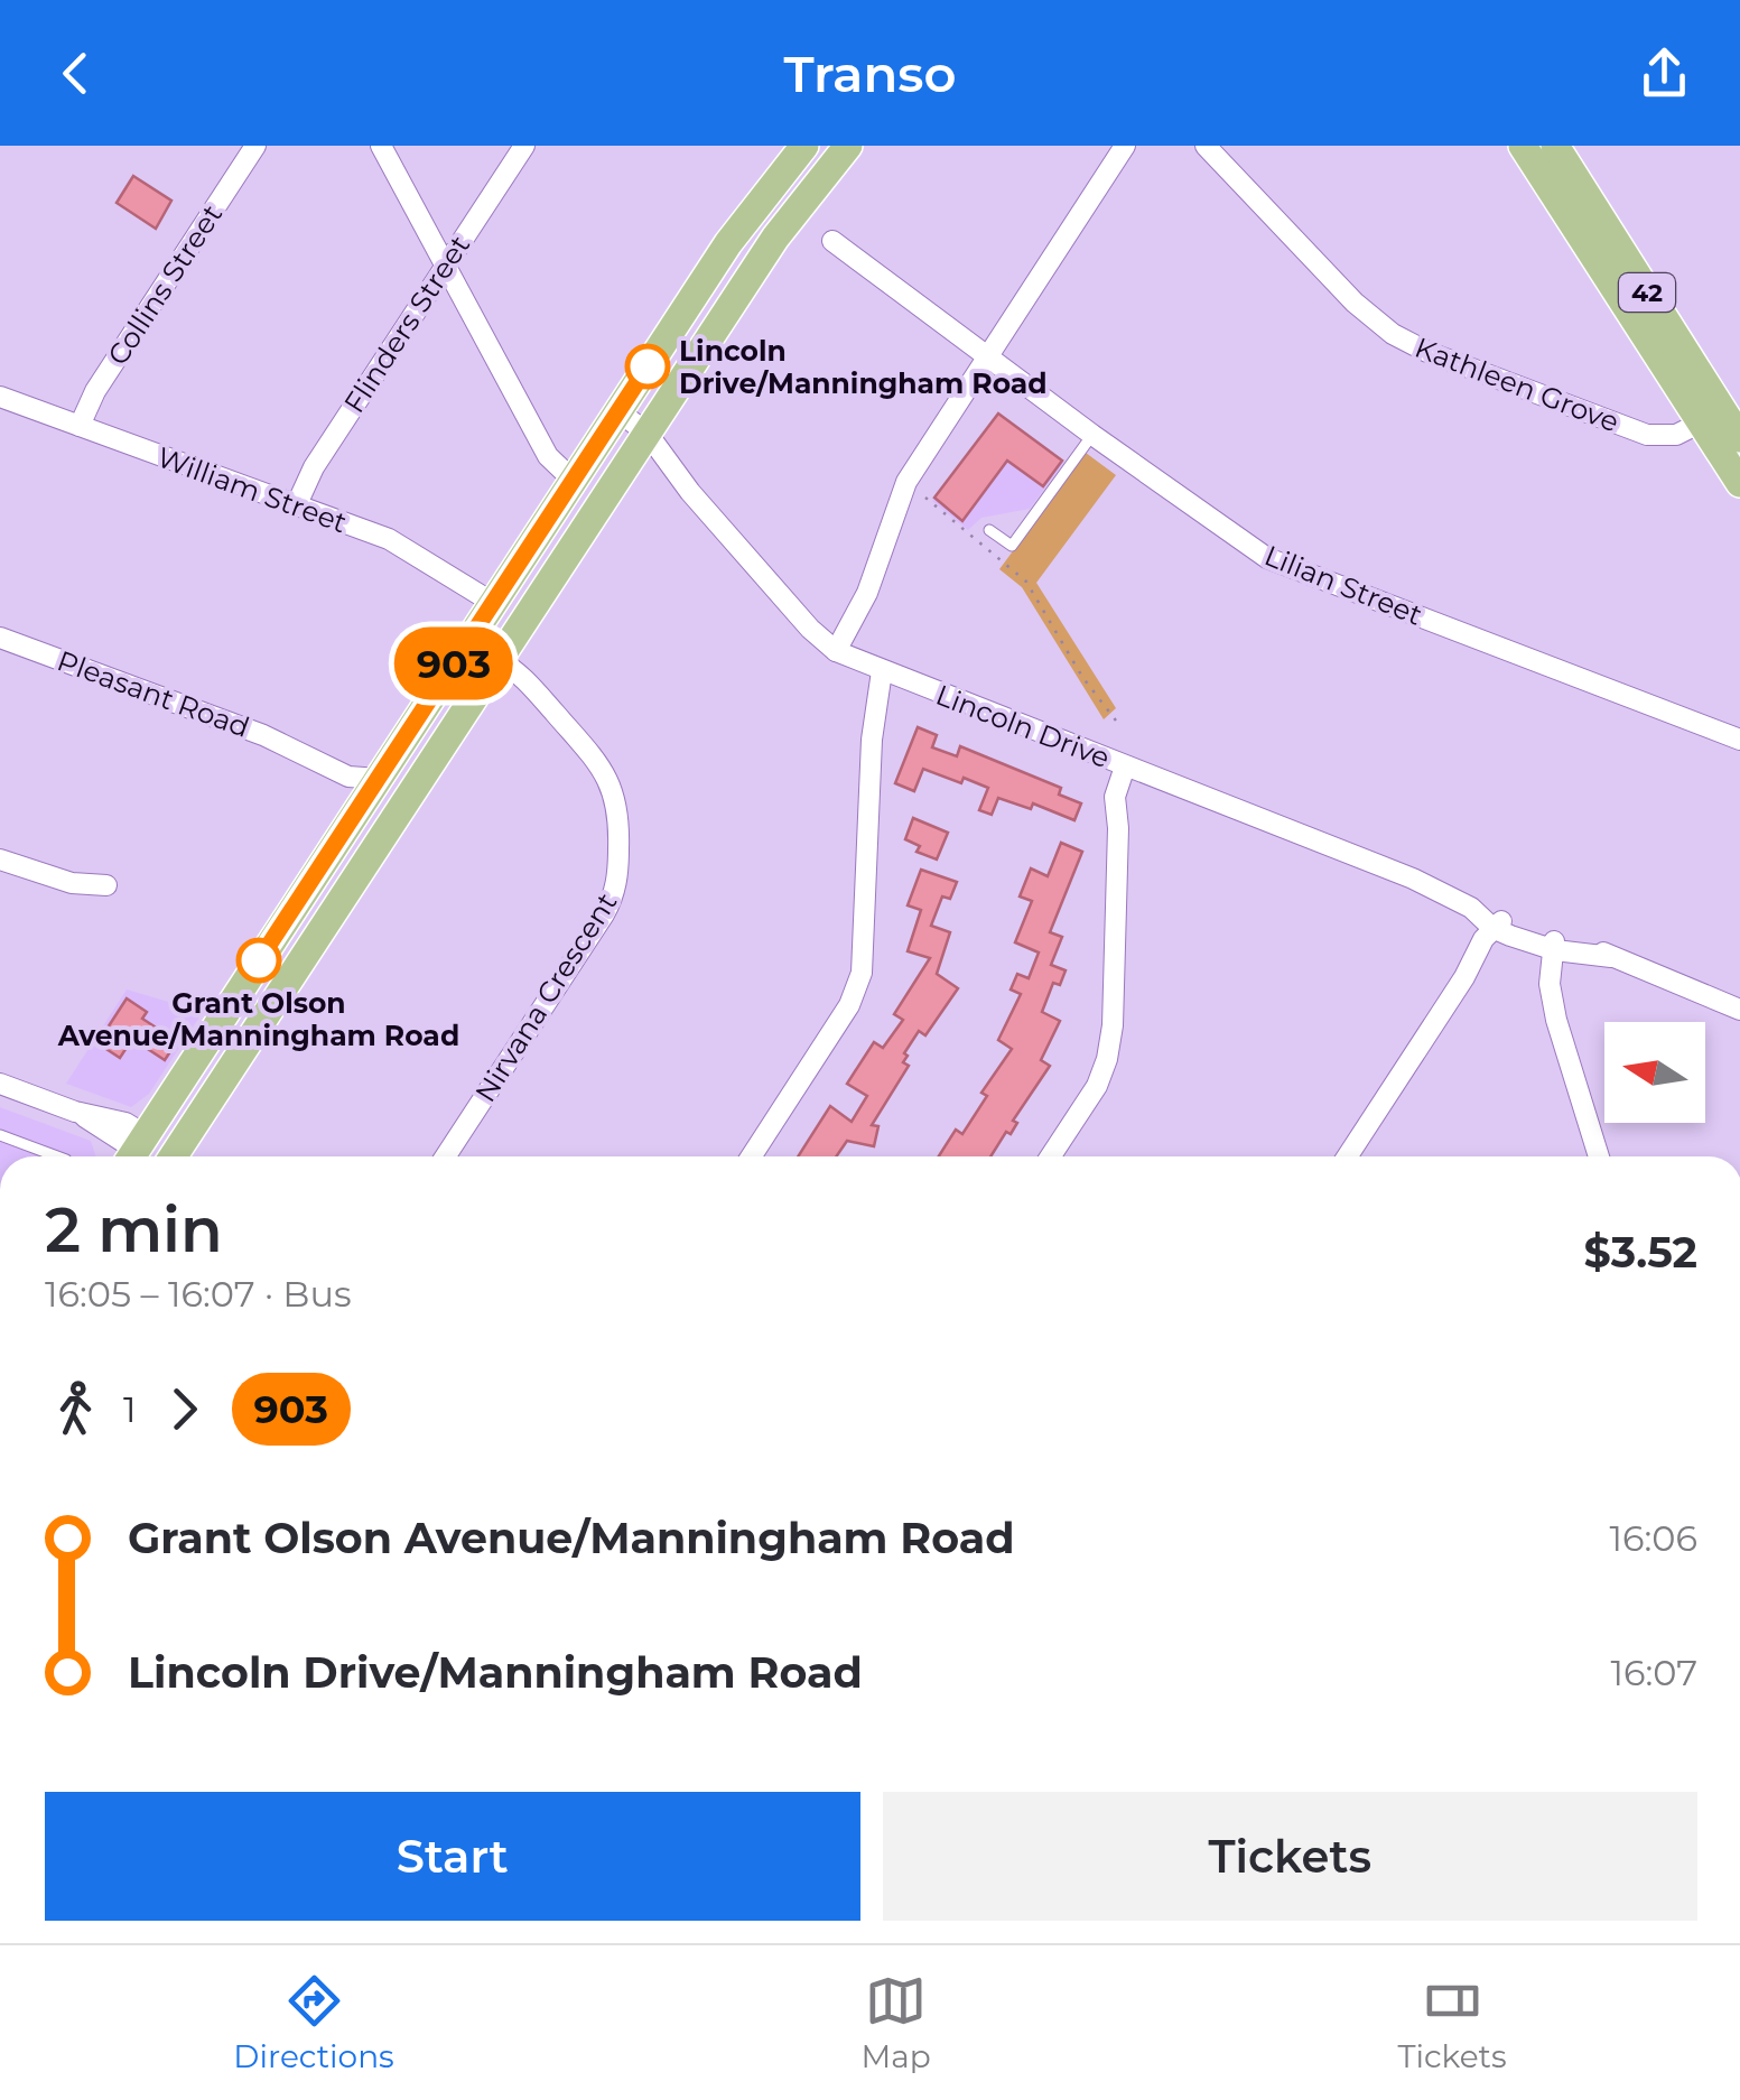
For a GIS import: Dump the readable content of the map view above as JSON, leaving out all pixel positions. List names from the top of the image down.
{
  "streets": {
    "main road": ["42"],
    "street": [
      "Collins Street",
      "Flinders Street",
      "Kathleen Grove",
      "William Street",
      "Lilian Street",
      "Pleasant Road",
      "Lincoln Drive",
      "Nirvana Crescent"
    ]
  },
  "crossings": [
    ["Collins Street", "William Street"],
    ["42", "Kathleen Grove"],
    ["Flinders Street", "William Street"]
  ],
  "places": ["Lincoln Drive/Manningham Road", "Grant Olson Avenue/Manningham Road"],
  "lines": ["bus line 903"],
  "north": "left",
  "page": {
    "header": "Transo",
    "on_map": "903",
    "heading": ["2 min", "16:05 – 16:07 · Bus", "$3.52"],
    "legs": ["1", "903"],
    "list": [
      {
        "name": "Grant Olson Avenue/Manningham Road",
        "value": "16:06"
      },
      {
        "name": "Lincoln Drive/Manningham Road",
        "value": "16:07"
      }
    ],
    "buttons": ["Start", "Tickets"],
    "tabs": ["Directions", "Map", "Tickets"]
  }
}
